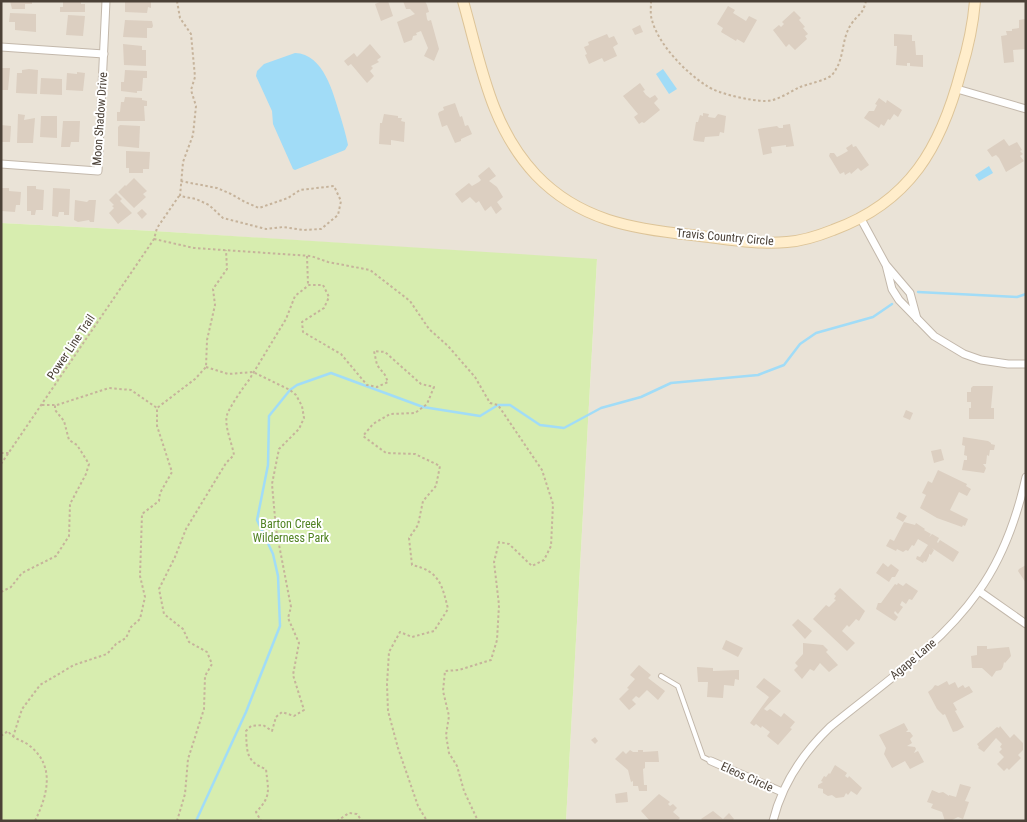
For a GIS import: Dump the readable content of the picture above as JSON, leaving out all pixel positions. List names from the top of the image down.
{
  "streets": {
    "street": [
      "Moon Shadow Drive",
      "Travis Country Circle",
      "Agape Lane",
      "Eleos Circle"
    ],
    "path": ["Power Line Trail"]
  },
  "crossings": [
    ["Agape Lane", "Eleos Circle"]
  ],
  "parks": ["Barton Creek Wilderness Park"]
}
